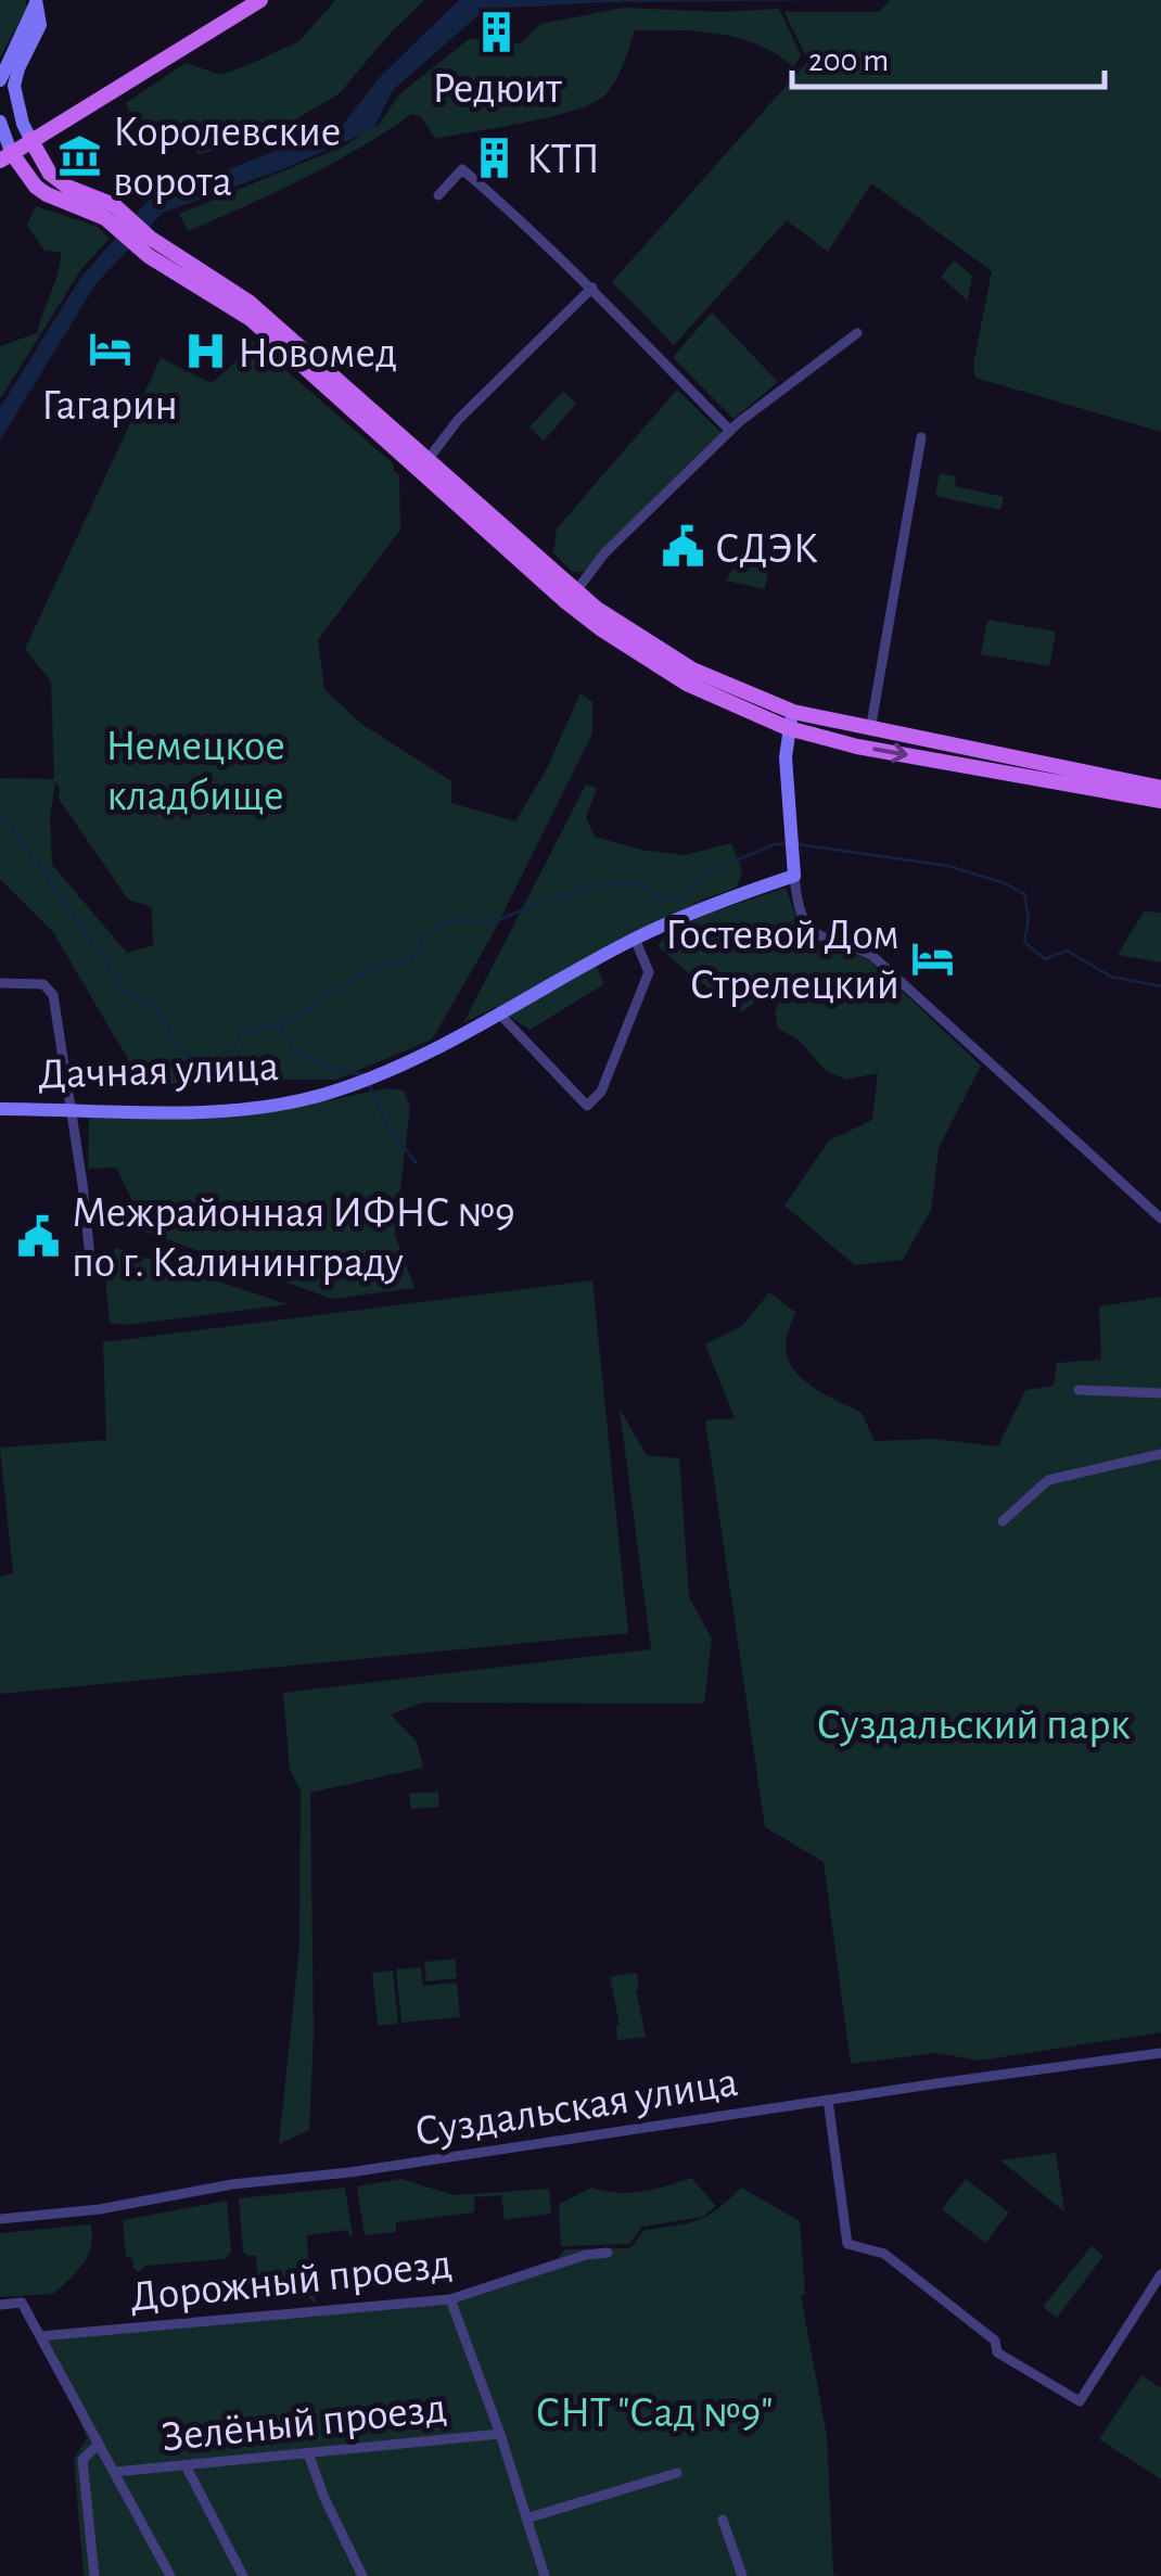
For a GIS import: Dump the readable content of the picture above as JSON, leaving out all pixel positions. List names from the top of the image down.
{
  "streets": {
    "street": [
      "Дачная улица",
      "Суздальская улица",
      "Дорожный проезд",
      "Зелёный проезд"
    ]
  },
  "parks": ["Немецкое кладбище", "Суздальский парк", "СНТ \"Сад №9\""],
  "places": {
    "building": ["Редюит", "КТП"],
    "museum": ["Королевские ворота"],
    "hotel": ["Гагарин", "Гостевой Дом Стрелецкий"],
    "hospital": ["Новомед"],
    "public building": ["СДЭК", "Межрайонная ИФНС №9 по г. Калининграду"]
  },
  "scale_bar": "200 m"
}
